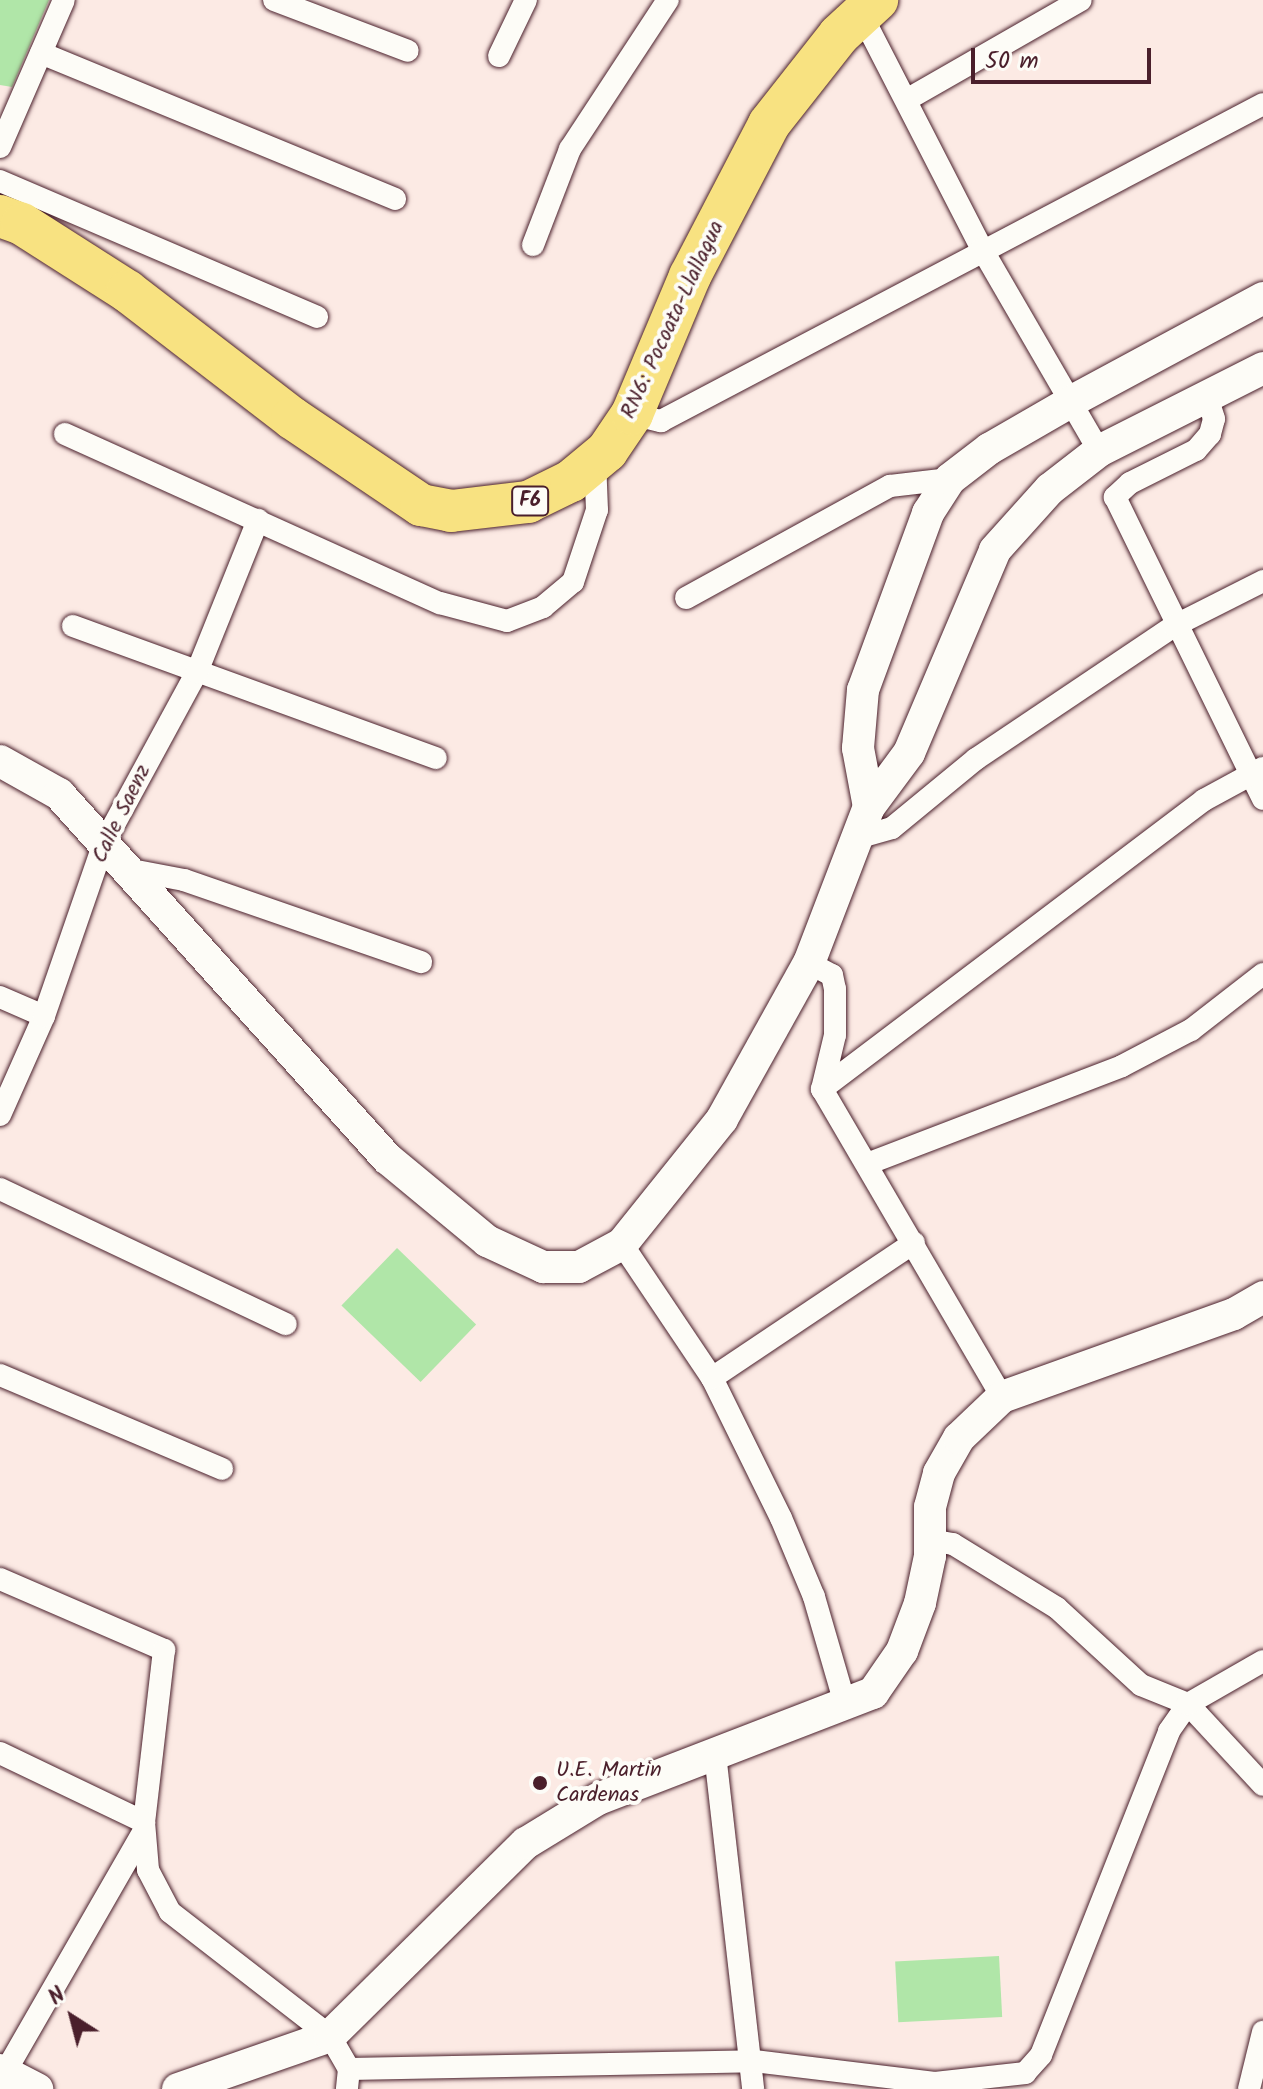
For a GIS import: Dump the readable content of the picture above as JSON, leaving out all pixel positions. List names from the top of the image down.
{
  "streets": {
    "highway": ["RN6: Pocoata-Llallagua", "F6"],
    "street": ["Calle Saenz"]
  },
  "places": ["U.E. Martin Cardenas"],
  "scale_bar": "50 m",
  "north": "top left"
}
